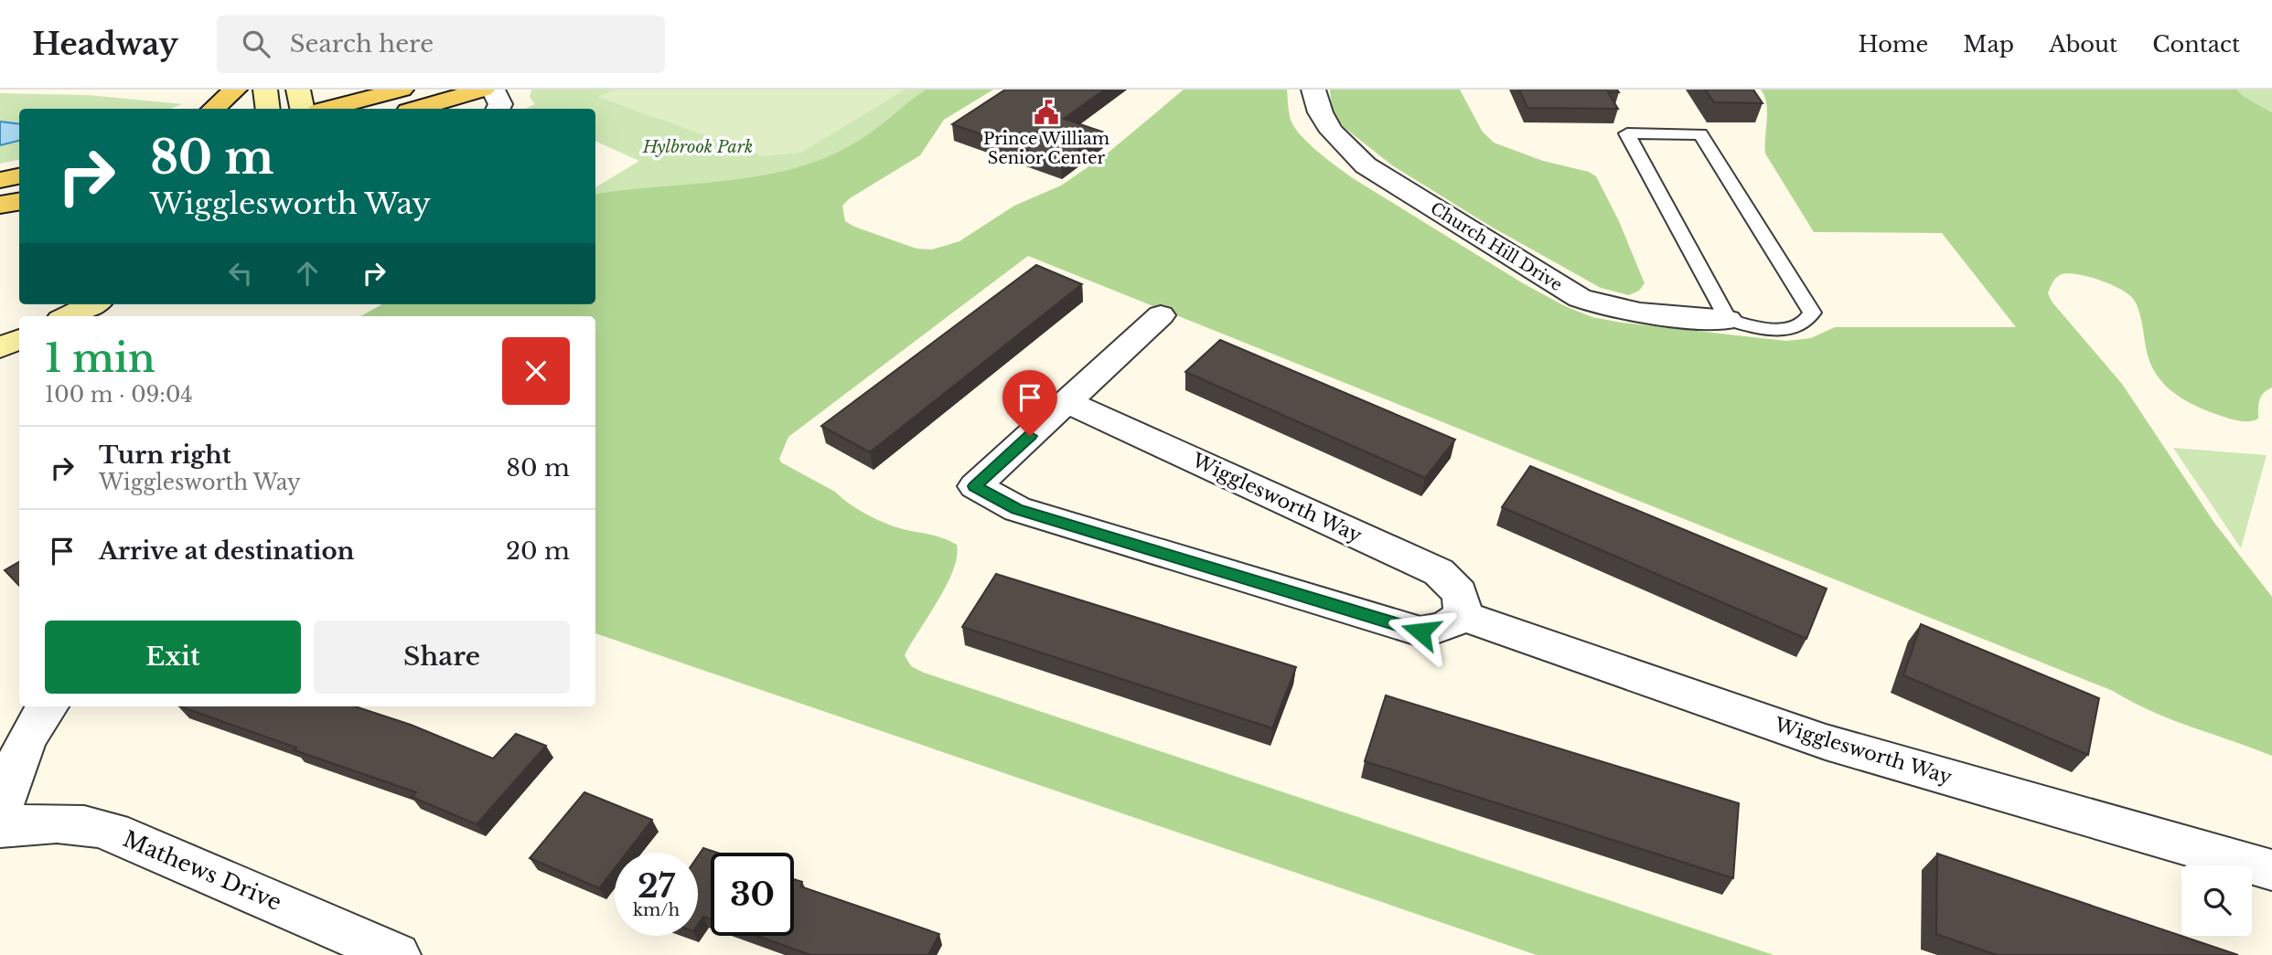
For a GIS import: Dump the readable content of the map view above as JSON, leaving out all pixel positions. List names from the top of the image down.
{
  "streets": {
    "street": ["Church Hill Drive", "Wigglesworth Way", "Mathews Drive"]
  },
  "parks": ["Hylbrook Park"],
  "places": {
    "public building": ["Prince William Senior Center"]
  },
  "page": {
    "header": "Headway",
    "search": "Search here",
    "nav": [
      "Home",
      "Map",
      "About",
      "Contact"
    ],
    "turn": ["80 m", "Wigglesworth Way"],
    "heading": ["1 min", "100 m · 09:04"],
    "list": [
      {
        "name": "Turn right",
        "note": "Wigglesworth Way",
        "value": "80 m"
      },
      {
        "name": "Arrive at destination",
        "value": "20 m"
      }
    ],
    "buttons": ["Exit", "Share"],
    "speed": "27 km/h",
    "limit": "30"
  }
}
